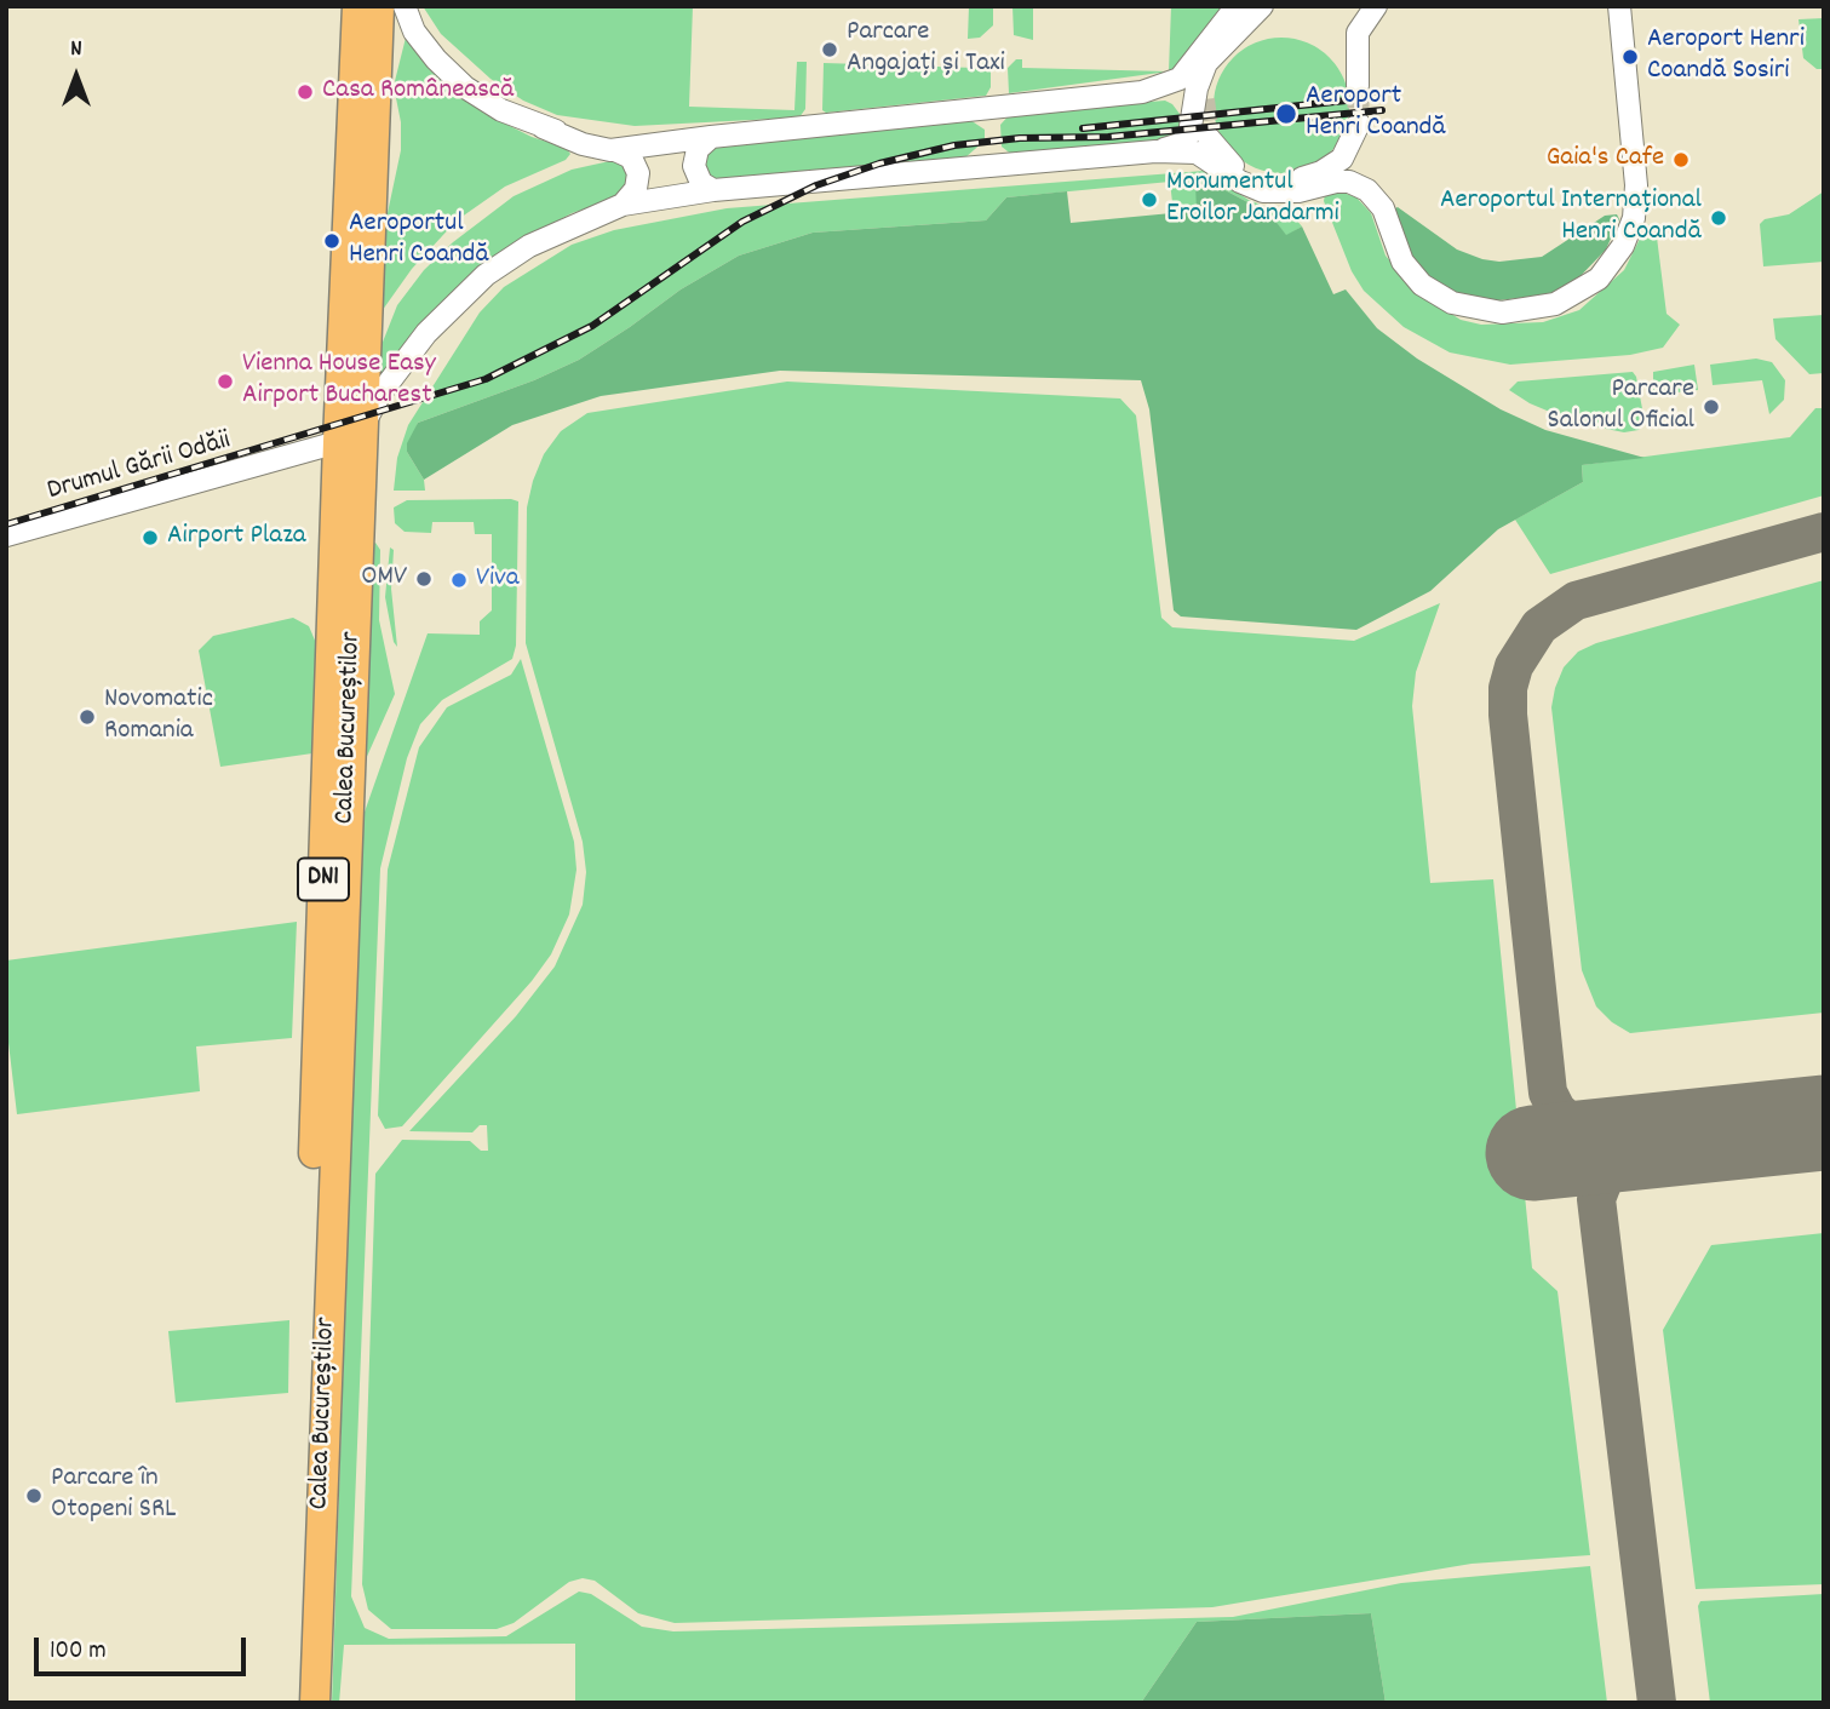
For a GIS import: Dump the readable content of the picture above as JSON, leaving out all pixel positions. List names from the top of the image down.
{
  "streets": {
    "highway": ["Calea Bucureștilor", "DN1"],
    "street": ["Drumul Gării Odăii"]
  },
  "crossings": [
    ["Drumul Gării Odăii", "Calea Bucureștilor"],
    ["Calea Bucureștilor", "DN1"]
  ],
  "places": [
    "Parcare Angajați și Taxi",
    "Aeroport Henri Coandă Sosiri",
    "Casa Românească",
    "Aeroport Henri Coandă",
    "Gaia's Cafe",
    "Monumentul Eroilor Jandarmi",
    "Aeroportul Internațional Henri Coandă",
    "Aeroportul Henri Coandă",
    "Vienna House Easy Airport Bucharest",
    "Parcare Salonul Oficial",
    "Airport Plaza",
    "OMV",
    "Viva",
    "Novomatic Romania",
    "Parcare în Otopeni SRL"
  ],
  "scale_bar": "100 m",
  "north": "top"
}
